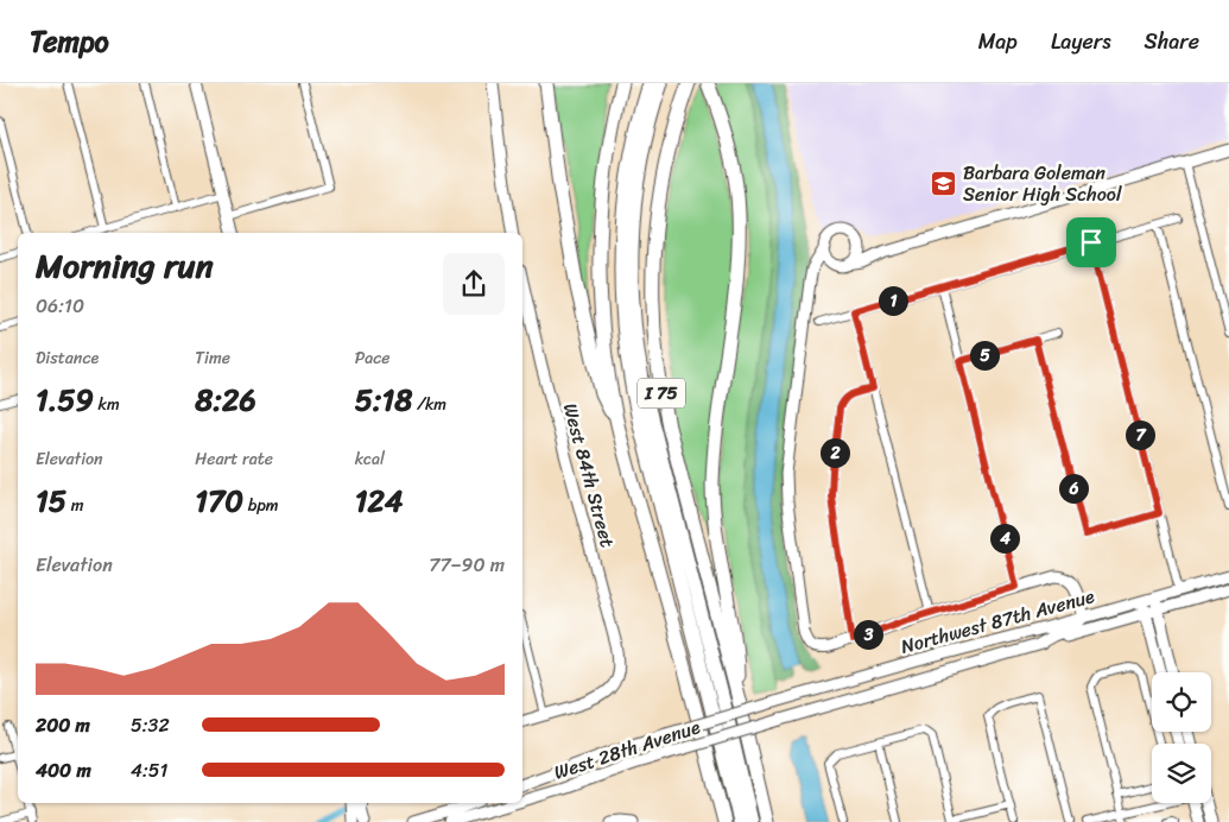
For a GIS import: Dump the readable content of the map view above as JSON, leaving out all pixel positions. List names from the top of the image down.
{
  "streets": {
    "highway": ["I 75"],
    "street": ["West 84th Street", "Northwest 87th Avenue", "West 28th Avenue"]
  },
  "crossings": [
    ["Northwest 87th Avenue", "West 28th Avenue"]
  ],
  "places": {
    "school or university": ["Barbara Goleman Senior High School"]
  },
  "page": {
    "header": "Tempo",
    "nav": ["Map", "Layers", "Share"],
    "heading": ["Morning run", "06:10"],
    "pins": [
      "1",
      "5",
      "7",
      "2",
      "6",
      "4",
      "3"
    ],
    "stats": [
      ["Distance", "1.59 km"],
      ["Time", "8:26"],
      ["Pace", "5:18 /km"],
      ["Elevation", "15 m"],
      ["Heart rate", "170 bpm"],
      ["kcal", "124"]
    ],
    "chart": ["Elevation", "77–90 m"],
    "list": [
      {
        "name": "200 m",
        "note": "5:32"
      },
      {
        "name": "400 m",
        "note": "4:51"
      }
    ]
  }
}
